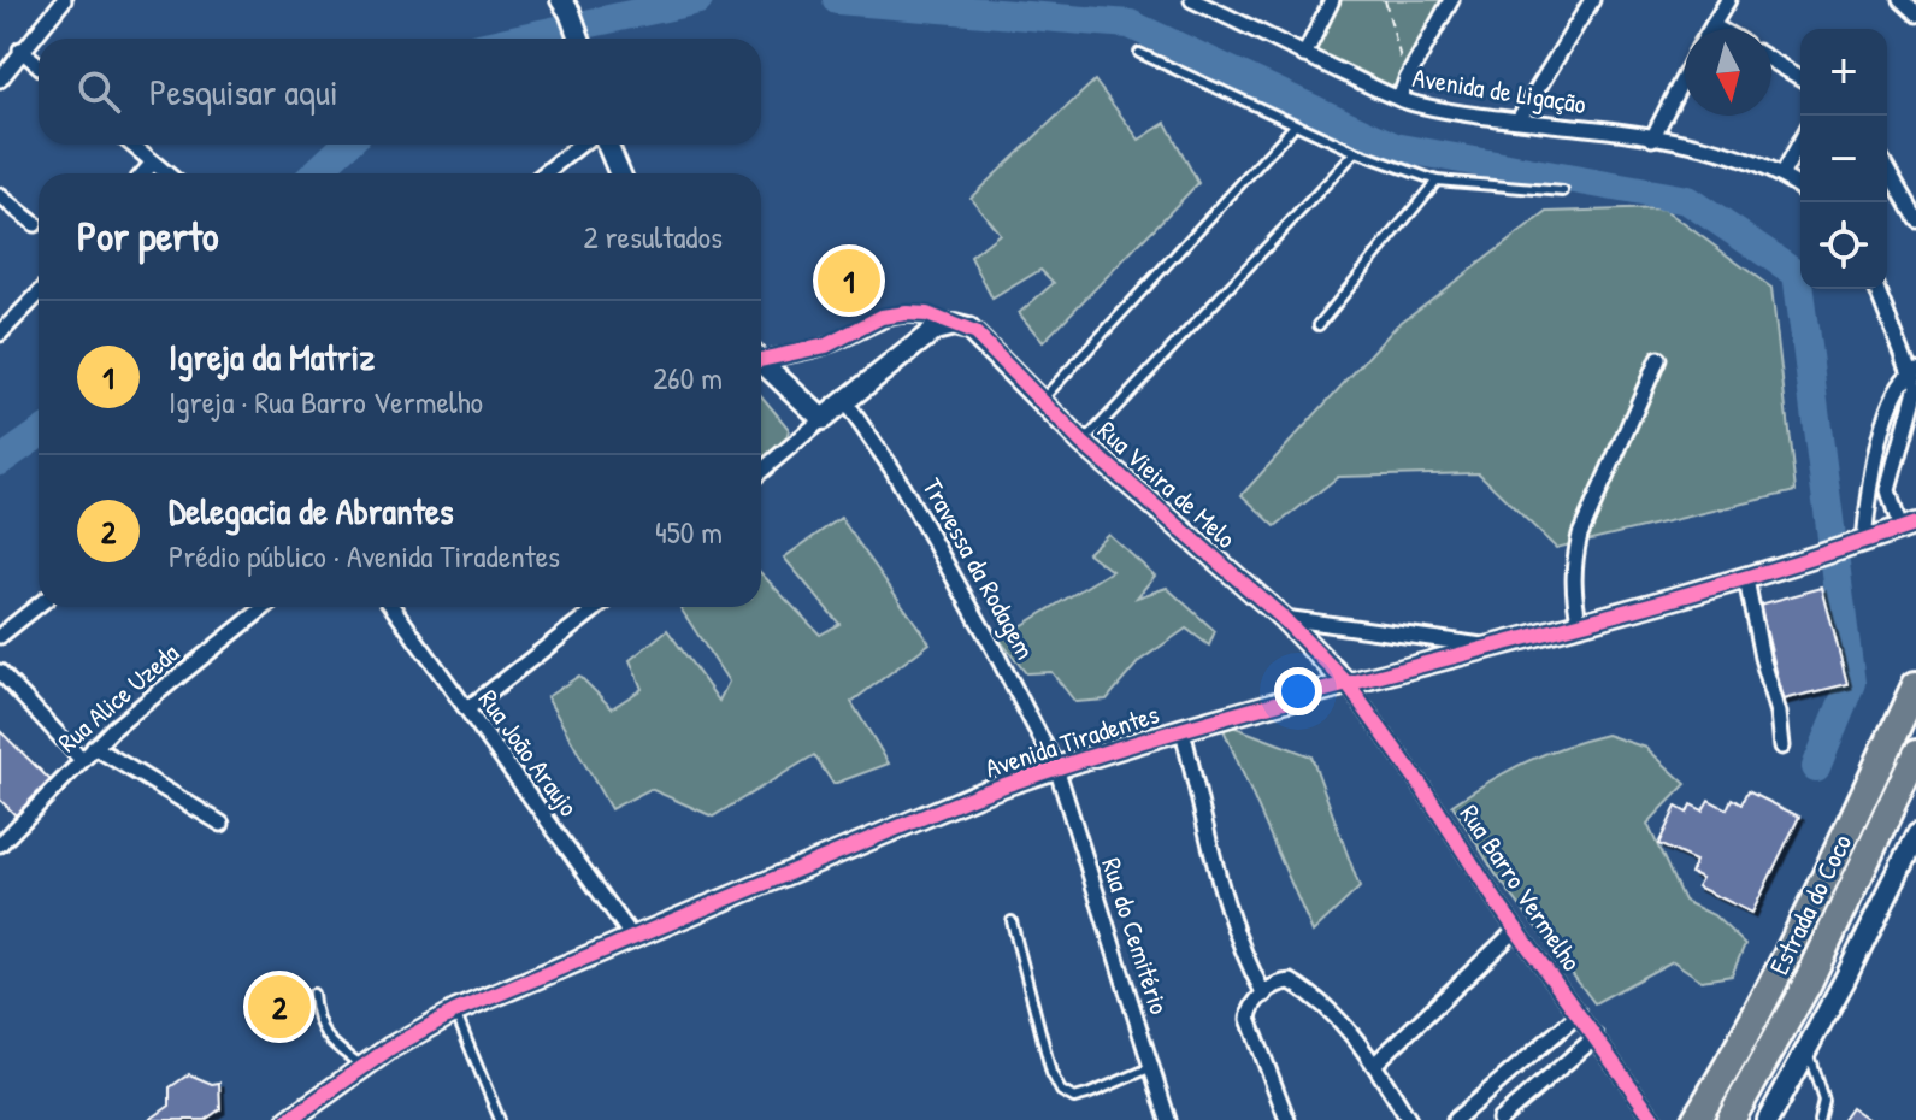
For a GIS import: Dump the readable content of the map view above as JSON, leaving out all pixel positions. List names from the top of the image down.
{
  "streets": {
    "highway": ["Estrada do Coco"],
    "street": [
      "Avenida de Ligação",
      "Rua Vieira de Melo",
      "Travessa da Rodagem",
      "Rua Alice Uzeda",
      "Avenida Tiradentes",
      "Rua João Araujo",
      "Rua Barro Vermelho",
      "Rua do Cemitério"
    ]
  },
  "crossings": [
    ["Rua Vieira de Melo", "Avenida Tiradentes"],
    ["Rua Vieira de Melo", "Rua Barro Vermelho"],
    ["Travessa da Rodagem", "Avenida Tiradentes"],
    ["Travessa da Rodagem", "Rua do Cemitério"],
    ["Avenida Tiradentes", "Rua João Araujo"],
    ["Avenida Tiradentes", "Rua Barro Vermelho"],
    ["Avenida Tiradentes", "Rua do Cemitério"]
  ],
  "north": "bottom",
  "page": {
    "map_buttons": ["+", "−"],
    "search": "Pesquisar aqui",
    "heading": ["Por perto", "2 resultados"],
    "pins": ["1", "2"],
    "list": [
      {
        "mark": "1",
        "name": "Igreja da Matriz",
        "note": "Igreja · Rua Barro Vermelho",
        "value": "260 m"
      },
      {
        "mark": "2",
        "name": "Delegacia de Abrantes",
        "note": "Prédio público · Avenida Tiradentes",
        "value": "450 m"
      }
    ]
  }
}
